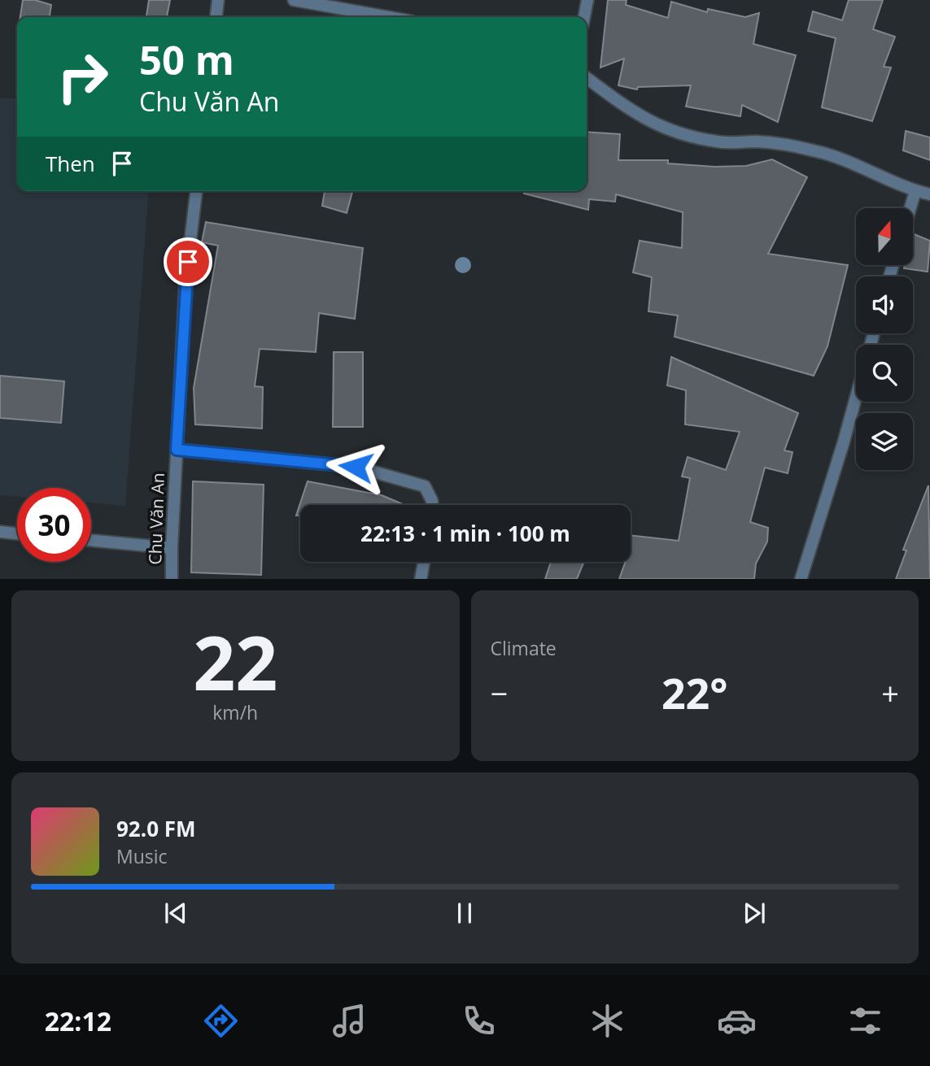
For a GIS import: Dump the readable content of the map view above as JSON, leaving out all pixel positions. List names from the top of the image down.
{
  "streets": {
    "street": ["Chu Văn An"]
  },
  "north": "top",
  "page": {
    "turn": ["50 m", "Chu Văn An"],
    "then": "Then",
    "limit": "30",
    "trip": "22:13 · 1 min · 100 m",
    "tile": [
      ["22", "km/h"],
      "Climate"
    ],
    "heat": ["−", "22°", "+"],
    "song": ["92.0 FM", "Music"],
    "tabs": "22:12"
  }
}
